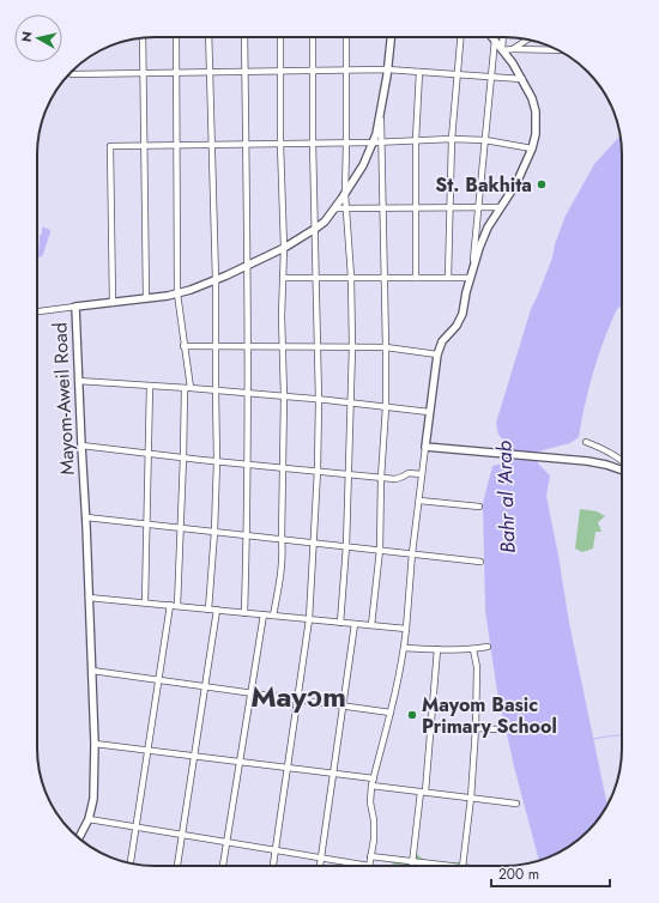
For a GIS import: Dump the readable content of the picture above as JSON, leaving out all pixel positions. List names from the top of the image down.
{
  "streets": {
    "main road": ["Mayom-Aweil Road"]
  },
  "districts": ["Mayɔm"],
  "water": ["Bahr al 'Arab"],
  "places": ["St. Bakhita", "Mayom Basic Primary School"],
  "scale_bar": "200 m",
  "north": "left"
}
